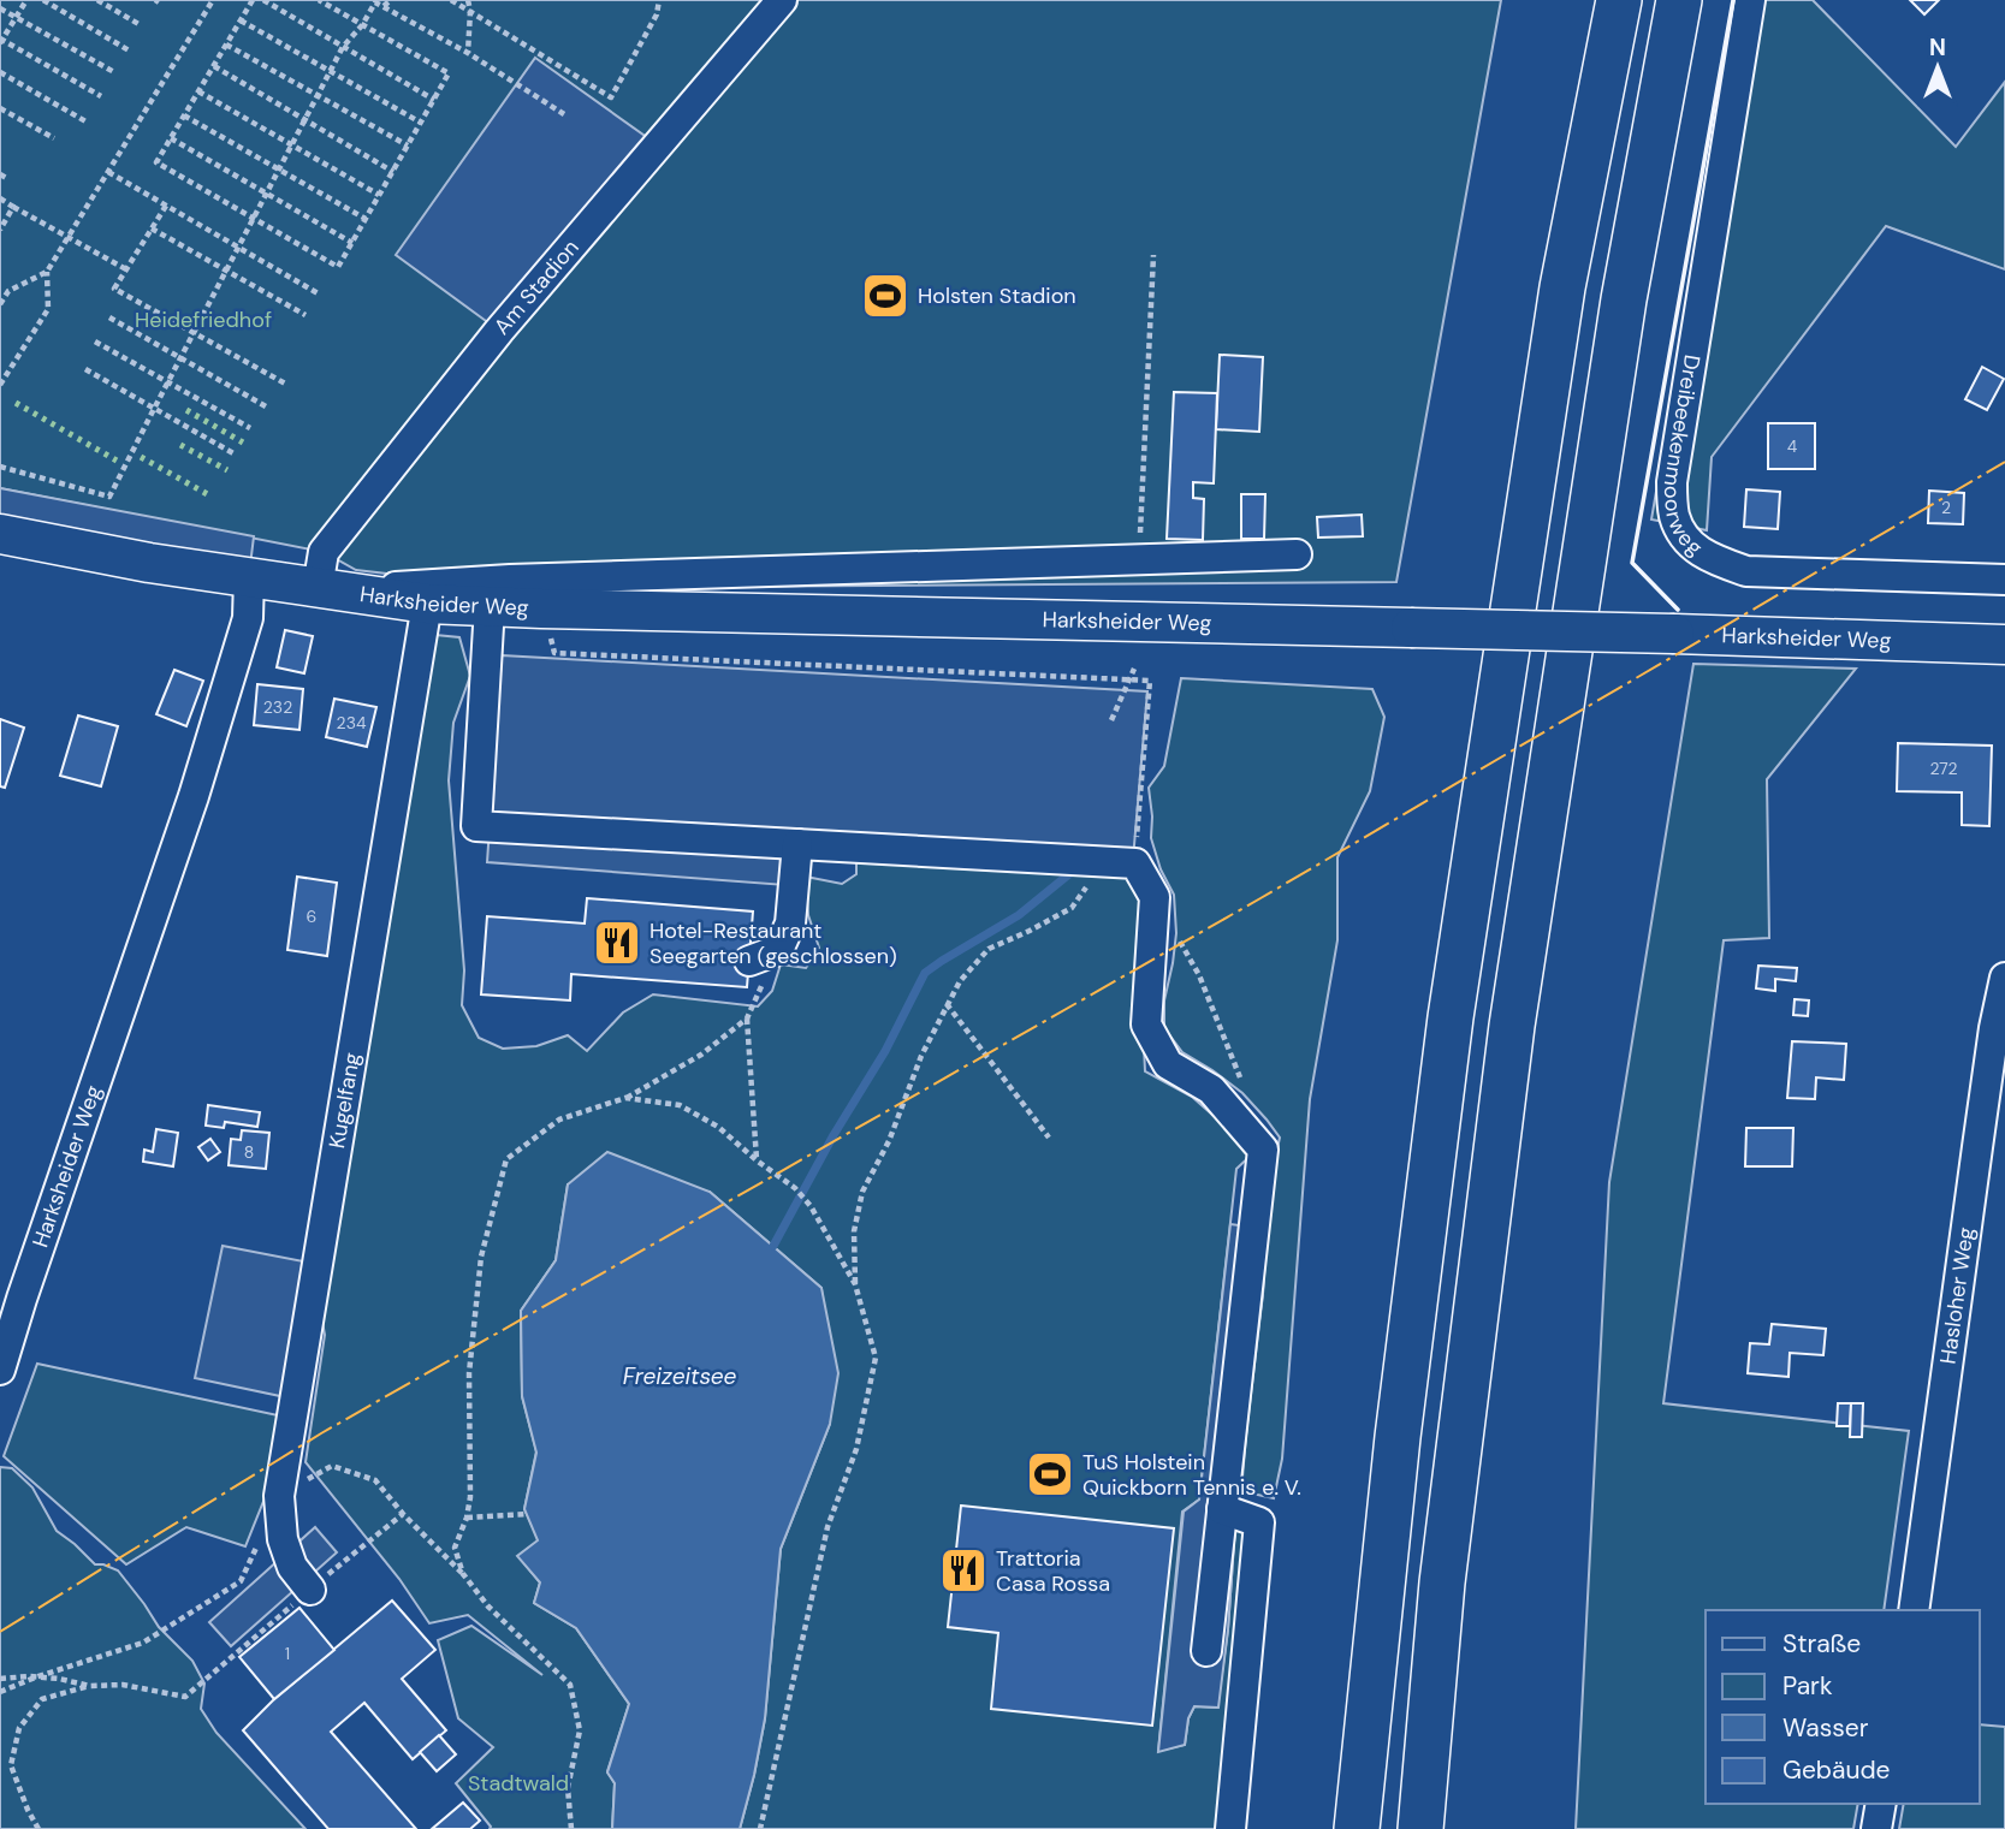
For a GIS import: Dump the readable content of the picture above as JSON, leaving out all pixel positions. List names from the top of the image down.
{
  "streets": {
    "main road": ["Harksheider Weg"],
    "street": [
      "Am Stadion",
      "Dreibeekenmoorweg",
      "Kugelfang",
      "Hasloher Weg"
    ]
  },
  "crossings": [
    ["Am Stadion", "Harksheider Weg"],
    ["Harksheider Weg", "Kugelfang"]
  ],
  "water": ["Freizeitsee"],
  "parks": ["Heidefriedhof", "Stadtwald"],
  "places": {
    "sports": ["Holsten Stadion", "TuS Holstein Quickborn Tennis e. V."],
    "restaurant": ["Hotel-Restaurant Seegarten (geschlossen)", "Trattoria Casa Rossa"]
  },
  "house_numbers": [
    "4",
    "2",
    "232",
    "234",
    "272",
    "6",
    "8",
    "1"
  ],
  "legend": [
    "Straße",
    "Park",
    "Wasser",
    "Gebäude"
  ],
  "north": "top"
}
